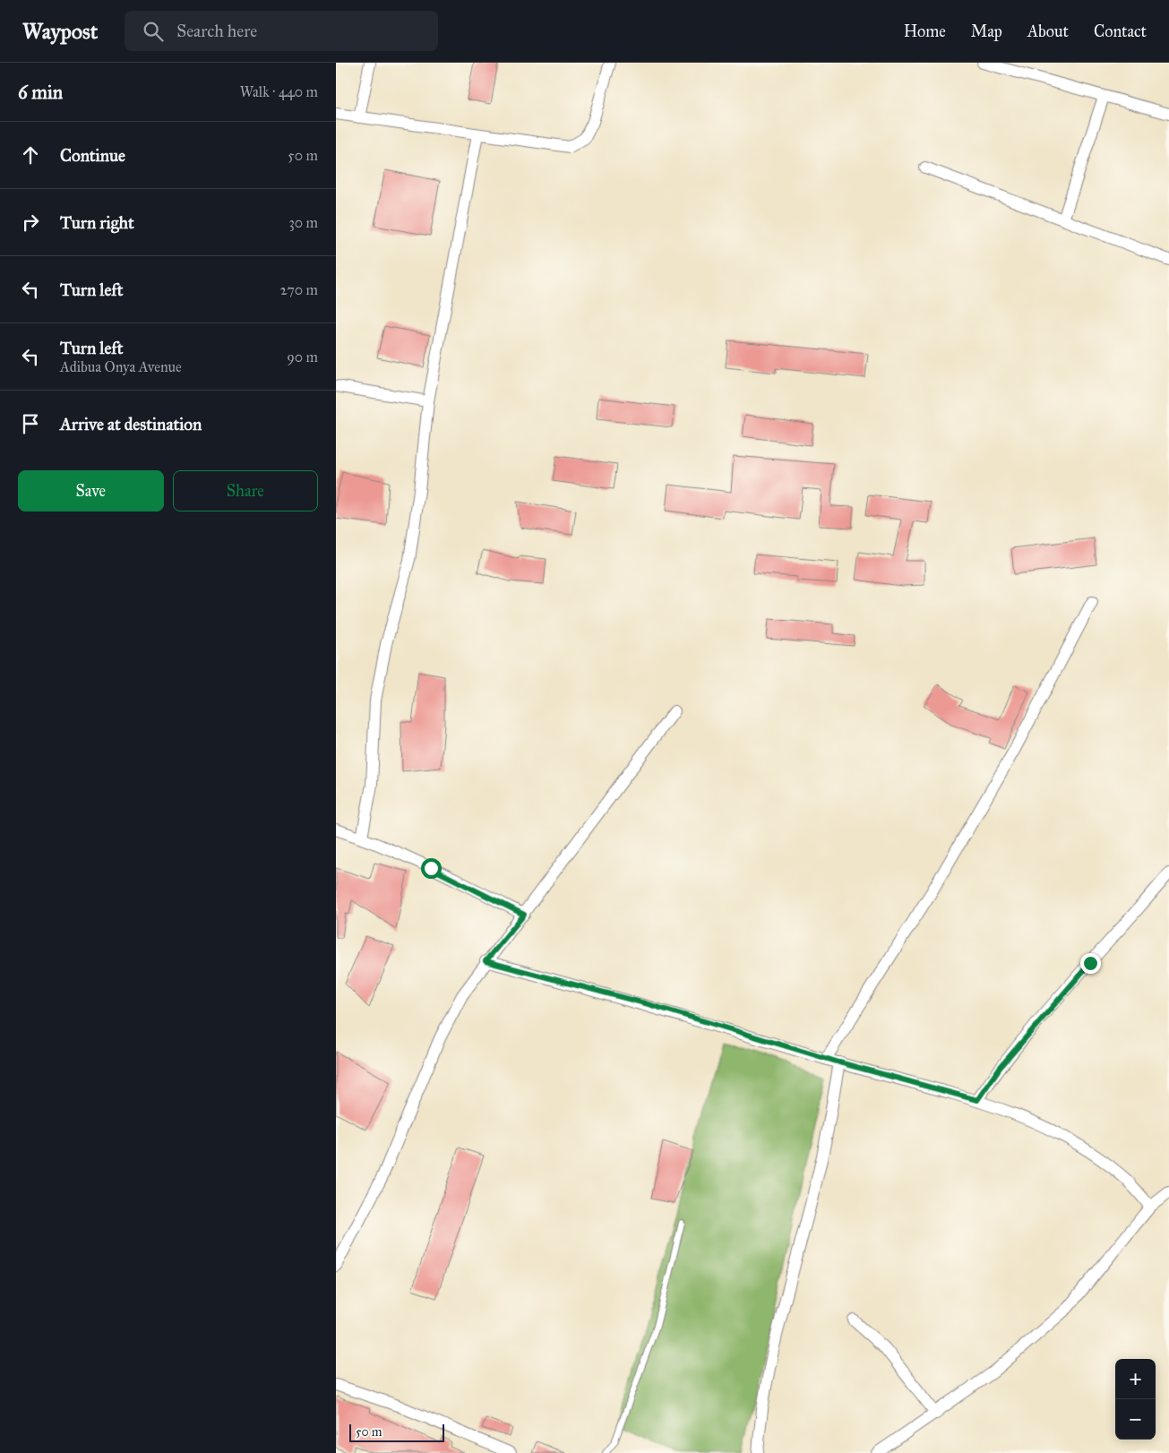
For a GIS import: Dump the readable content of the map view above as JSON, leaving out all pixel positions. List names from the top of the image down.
{
  "scale_bar": "50 m",
  "page": {
    "header": "Waypost",
    "search": "Search here",
    "nav": [
      "Home",
      "Map",
      "About",
      "Contact"
    ],
    "heading": ["6 min", "Walk · 440 m"],
    "list": [
      ["Continue", "50 m"],
      ["Turn right", "30 m"],
      ["Turn left", "270 m"],
      ["Turn left", "Adibua Onya Avenue", "90 m"],
      "Arrive at destination"
    ],
    "buttons": ["Save", "Share"],
    "map_buttons": ["+", "−"],
    "scale": "50 m"
  }
}
